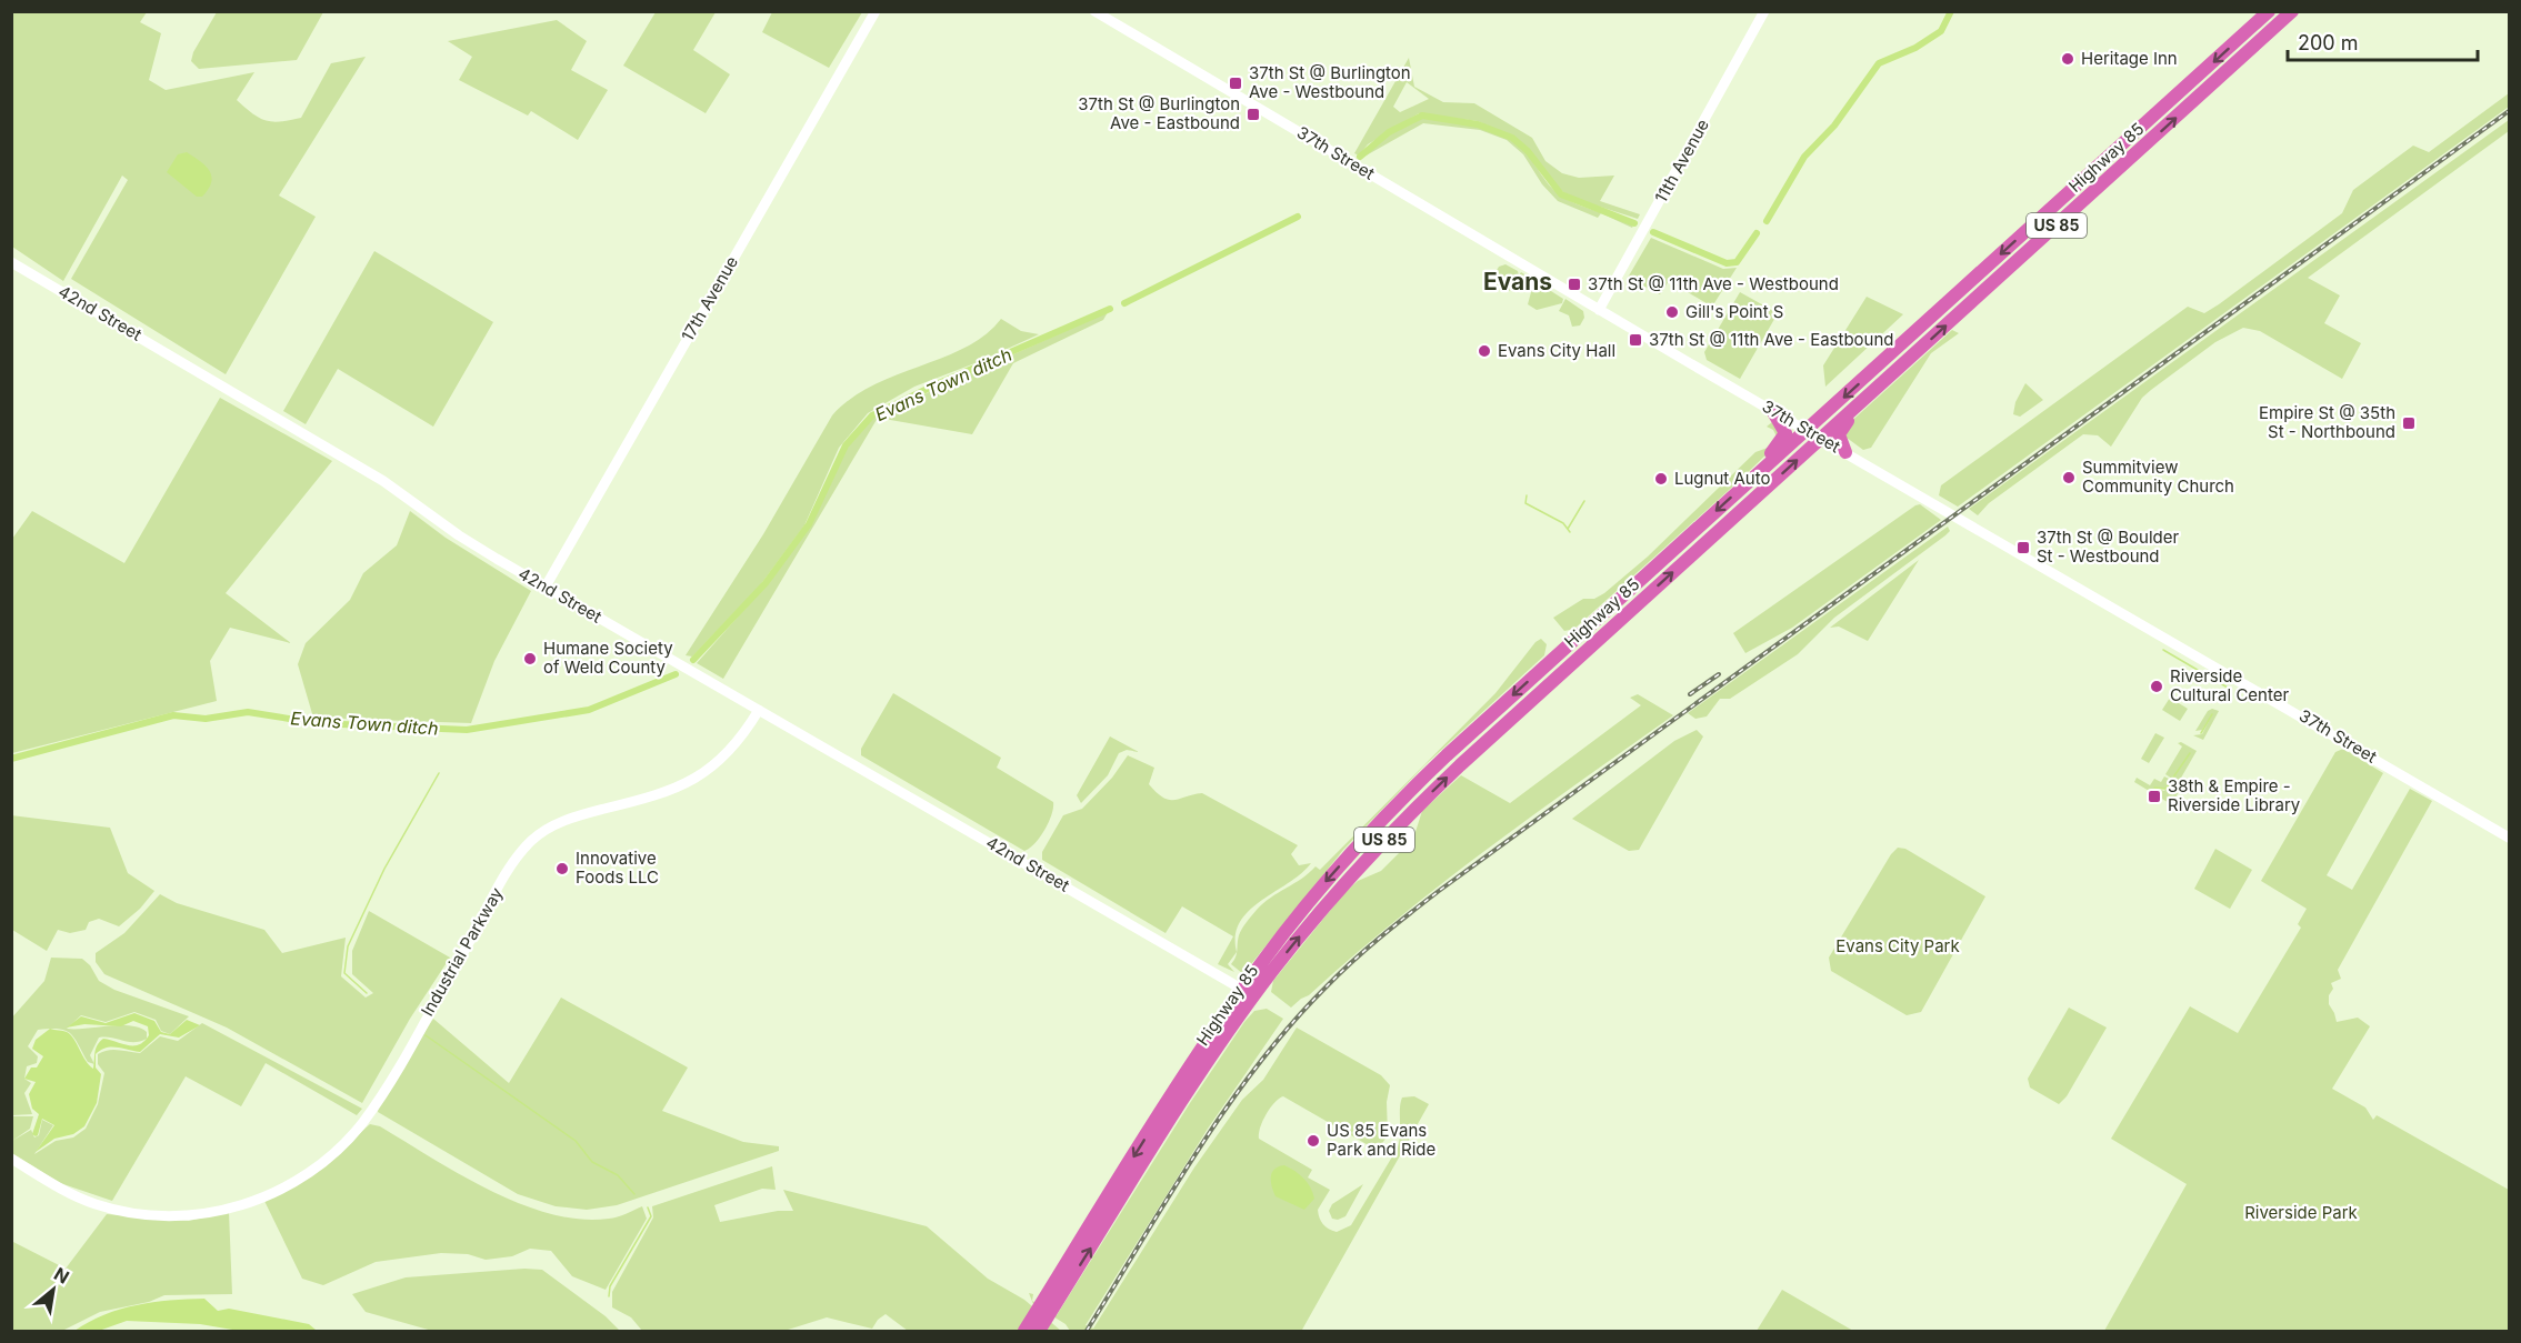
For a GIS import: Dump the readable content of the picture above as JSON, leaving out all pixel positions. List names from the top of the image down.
{
  "streets": {
    "highway": ["Highway 85", "US 85"],
    "main road": [
      "37th Street",
      "11th Avenue",
      "17th Avenue",
      "42nd Street",
      "Industrial Parkway"
    ]
  },
  "crossings": [
    ["37th Street", "Highway 85"],
    ["37th Street", "11th Avenue"],
    ["Highway 85", "42nd Street"],
    ["17th Avenue", "42nd Street"],
    ["42nd Street", "Industrial Parkway"]
  ],
  "districts": ["Evans"],
  "water": ["Evans Town ditch"],
  "parks": ["Evans City Park", "Riverside Park"],
  "places": {
    "other": [
      "Heritage Inn",
      "Gill's Point S",
      "Evans City Hall",
      "Summitview Community Church",
      "Lugnut Auto",
      "Humane Society of Weld County",
      "Riverside Cultural Center",
      "Innovative Foods LLC",
      "US 85 Evans Park and Ride"
    ],
    "transit": [
      "37th St @ Burlington Ave - Westbound",
      "37th St @ Burlington Ave - Eastbound",
      "37th St @ 11th Ave - Westbound",
      "37th St @ 11th Ave - Eastbound",
      "Empire St @ 35th St - Northbound",
      "37th St @ Boulder St - Westbound",
      "38th & Empire - Riverside Library"
    ]
  },
  "scale_bar": "200 m",
  "north": "top right"
}
